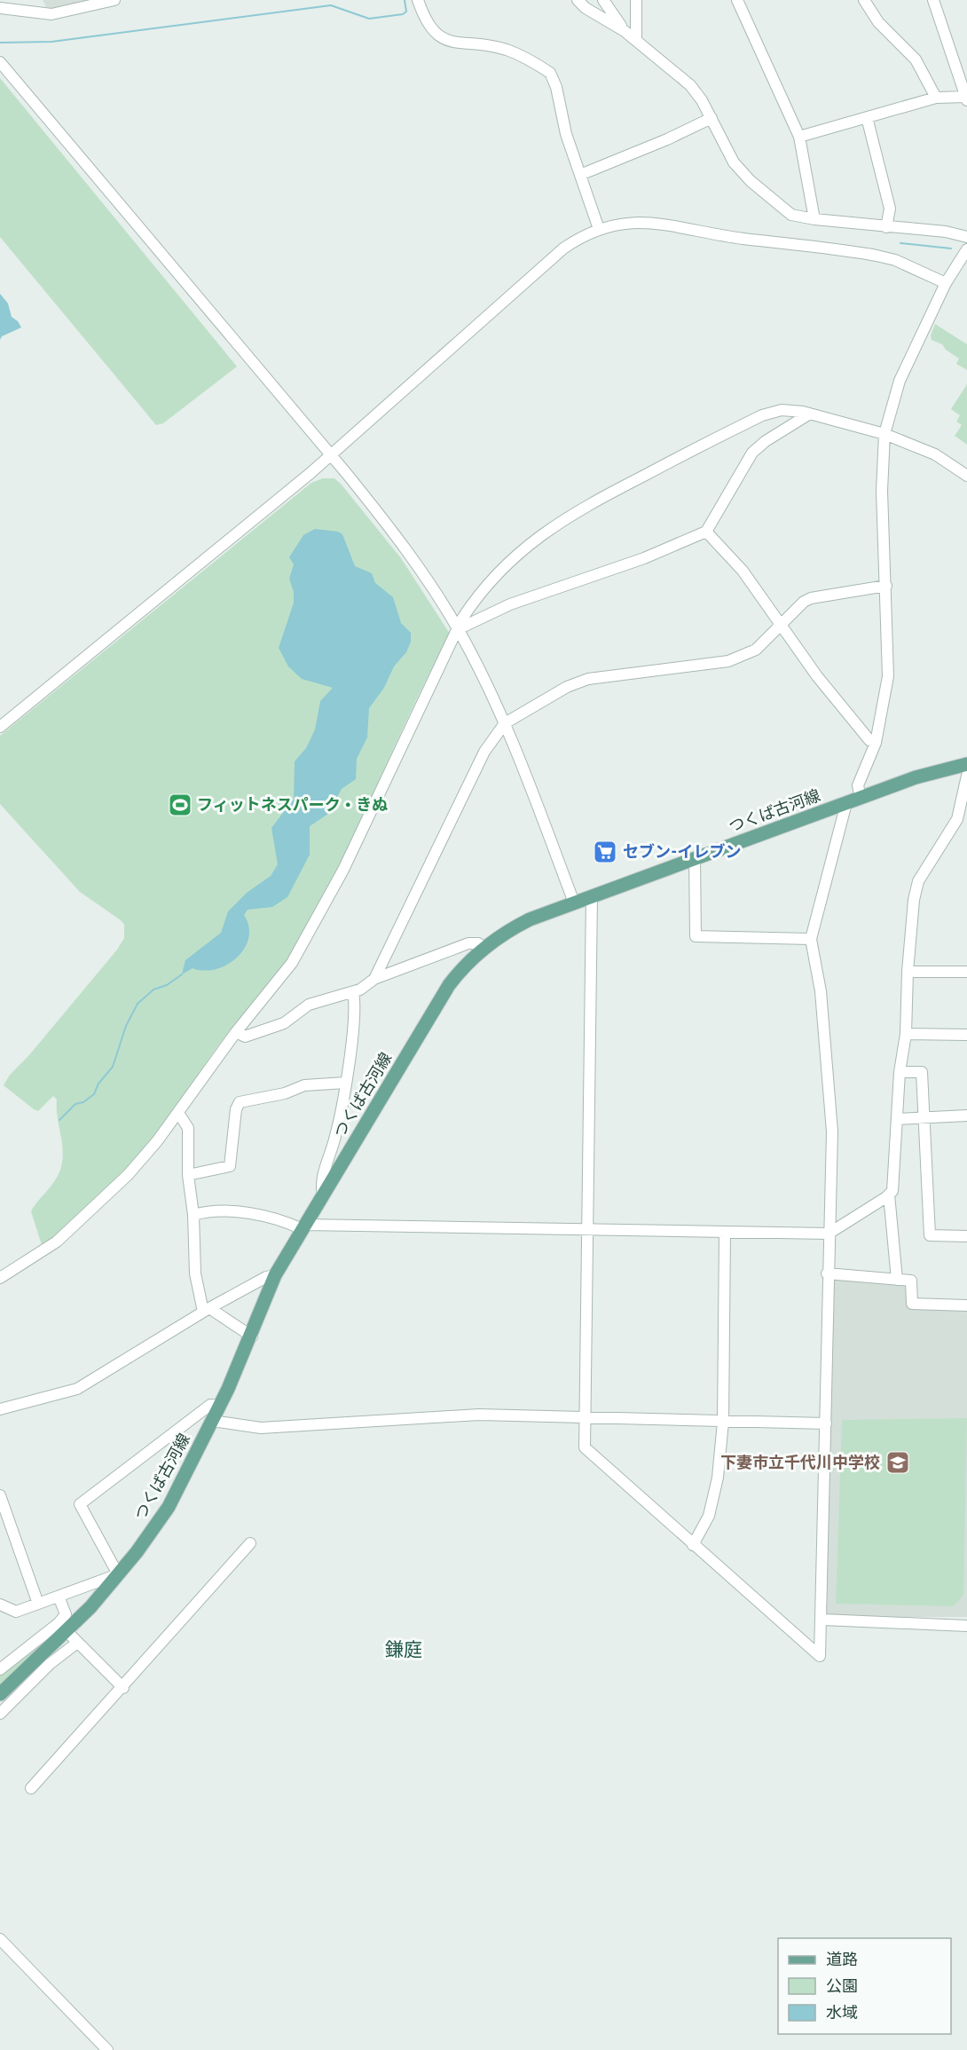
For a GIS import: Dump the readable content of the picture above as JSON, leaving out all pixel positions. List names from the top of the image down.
{
  "streets": {
    "main road": ["つくば古河線"]
  },
  "districts": ["鎌庭"],
  "places": {
    "sports": ["フィットネスパーク・きぬ"],
    "supermarket": ["セブン-イレブン"],
    "school or university": ["下妻市立千代川中学校"]
  },
  "legend": ["道路", "公園", "水域"]
}
